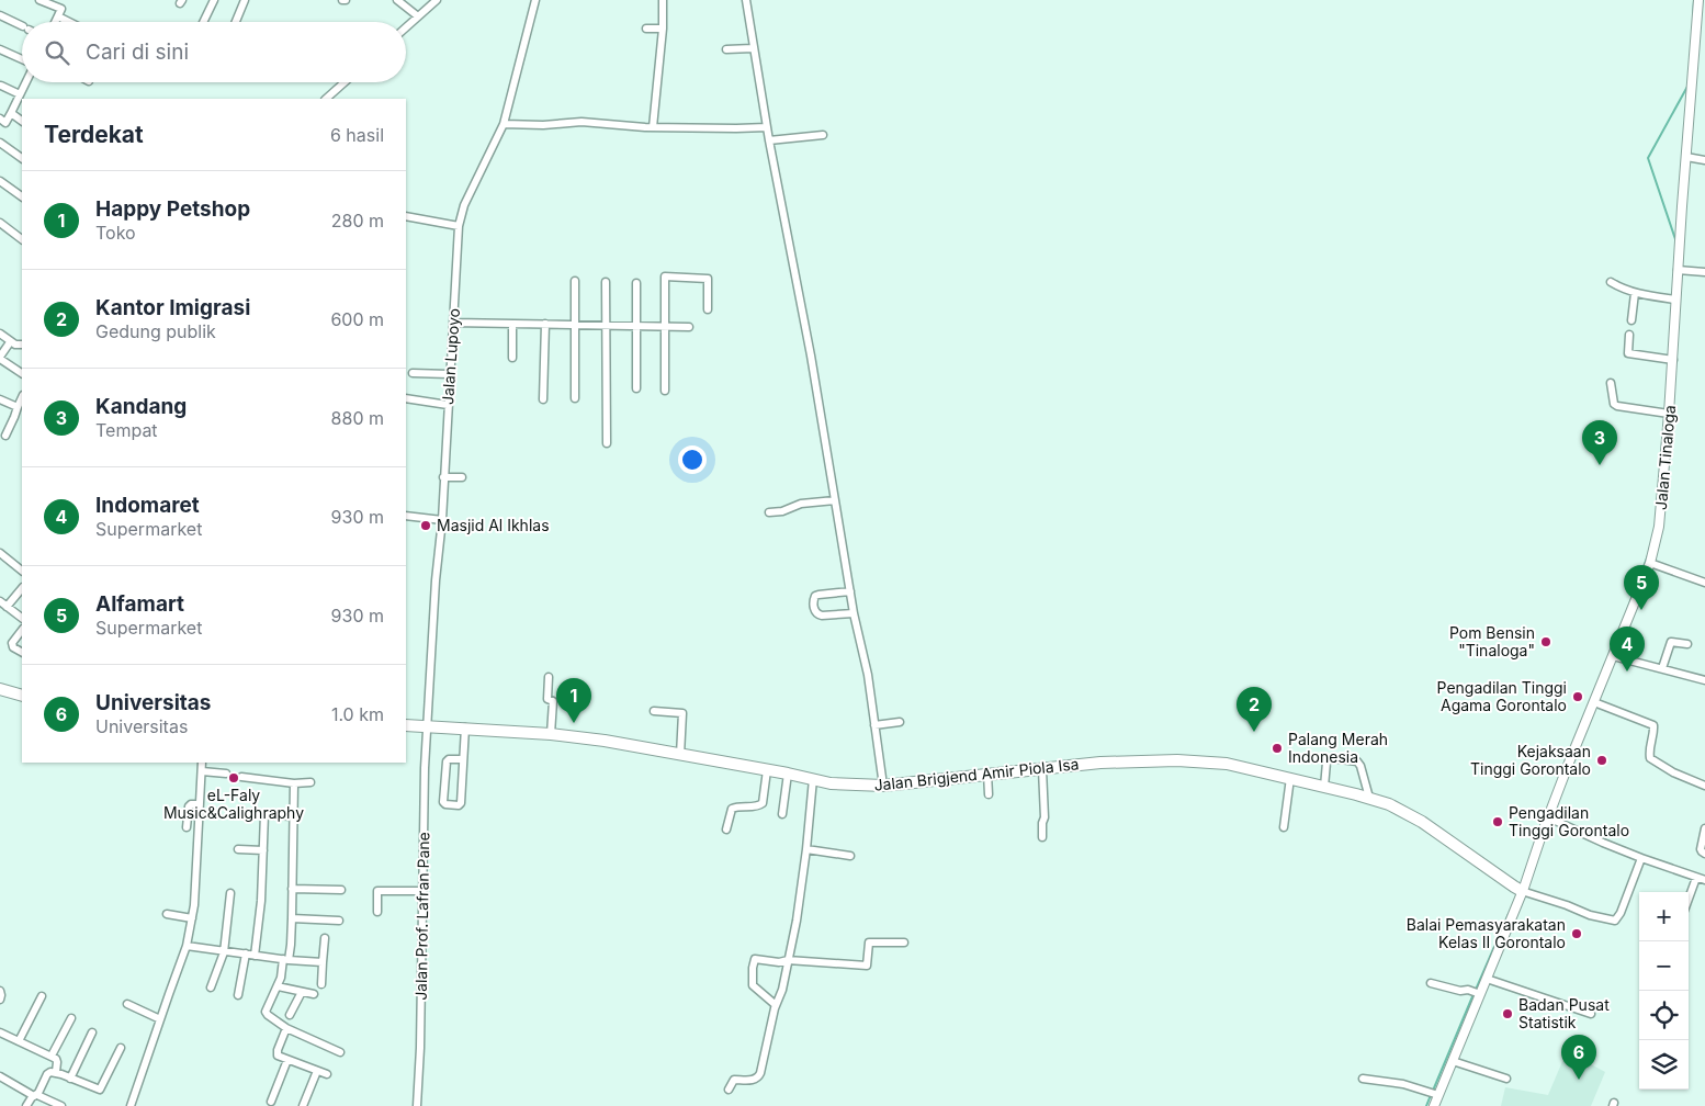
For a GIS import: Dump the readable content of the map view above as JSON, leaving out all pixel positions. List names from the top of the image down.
{
  "streets": {
    "main road": ["Jalan Brigjend Amir Piola Isa"],
    "street": ["Jalan Lupoyo", "Jalan Tinaloga", "Jalan Prof. Lafran Pane"]
  },
  "crossings": [
    ["Jalan Lupoyo", "Jalan Brigjend Amir Piola Isa"],
    ["Jalan Lupoyo", "Jalan Prof. Lafran Pane"],
    ["Jalan Tinaloga", "Jalan Brigjend Amir Piola Isa"],
    ["Jalan Brigjend Amir Piola Isa", "Jalan Prof. Lafran Pane"]
  ],
  "places": [
    "Masjid Al Ikhlas",
    "Pom Bensin \"Tinaloga\"",
    "Pengadilan Tinggi Agama Gorontalo",
    "Palang Merah Indonesia",
    "Kejaksaan Tinggi Gorontalo",
    "eL-Faly Music&Calighraphy",
    "Pengadilan Tinggi Gorontalo",
    "Balai Pemasyarakatan Kelas II Gorontalo",
    "Badan Pusat Statistik"
  ],
  "page": {
    "search": "Cari di sini",
    "heading": ["Terdekat", "6 hasil"],
    "list": [
      {
        "mark": "1",
        "name": "Happy Petshop",
        "note": "Toko",
        "value": "280 m"
      },
      {
        "mark": "2",
        "name": "Kantor Imigrasi",
        "note": "Gedung publik",
        "value": "600 m"
      },
      {
        "mark": "3",
        "name": "Kandang",
        "note": "Tempat",
        "value": "880 m"
      },
      {
        "mark": "4",
        "name": "Indomaret",
        "note": "Supermarket",
        "value": "930 m"
      },
      {
        "mark": "5",
        "name": "Alfamart",
        "note": "Supermarket",
        "value": "930 m"
      },
      {
        "mark": "6",
        "name": "Universitas",
        "note": "Universitas",
        "value": "1.0 km"
      }
    ],
    "pins": [
      "3",
      "5",
      "4",
      "1",
      "2",
      "6"
    ],
    "map_buttons": ["+", "−"]
  }
}
